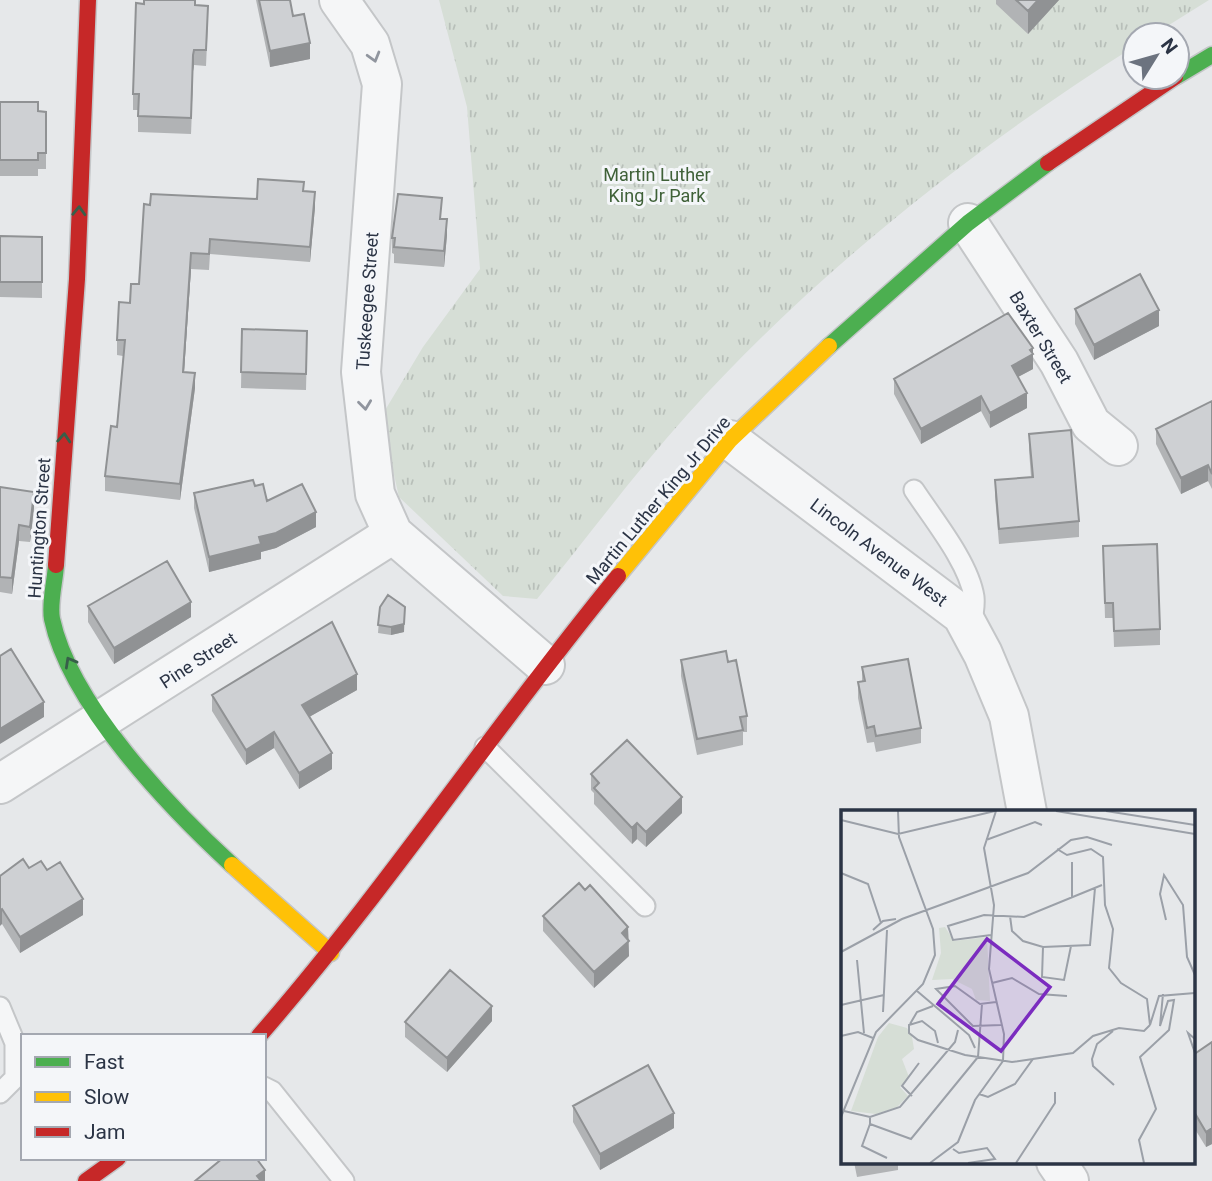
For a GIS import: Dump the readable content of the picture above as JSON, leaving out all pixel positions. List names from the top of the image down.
{
  "streets": {
    "main road": ["Martin Luther King Jr Drive", "Huntington Street"],
    "street": [
      "Tuskeegee Street",
      "Baxter Street",
      "Lincoln Avenue West",
      "Pine Street"
    ]
  },
  "crossings": [
    ["Tuskeegee Street", "Martin Luther King Jr Drive"],
    ["Tuskeegee Street", "Pine Street"],
    ["Baxter Street", "Martin Luther King Jr Drive"],
    ["Martin Luther King Jr Drive", "Huntington Street"],
    ["Martin Luther King Jr Drive", "Lincoln Avenue West"],
    ["Huntington Street", "Pine Street"]
  ],
  "one_way": ["Tuskeegee Street", "Huntington Street"],
  "parks": ["Martin Luther King Jr Park"],
  "legend": ["Fast", "Slow", "Jam"],
  "north": "top right"
}
